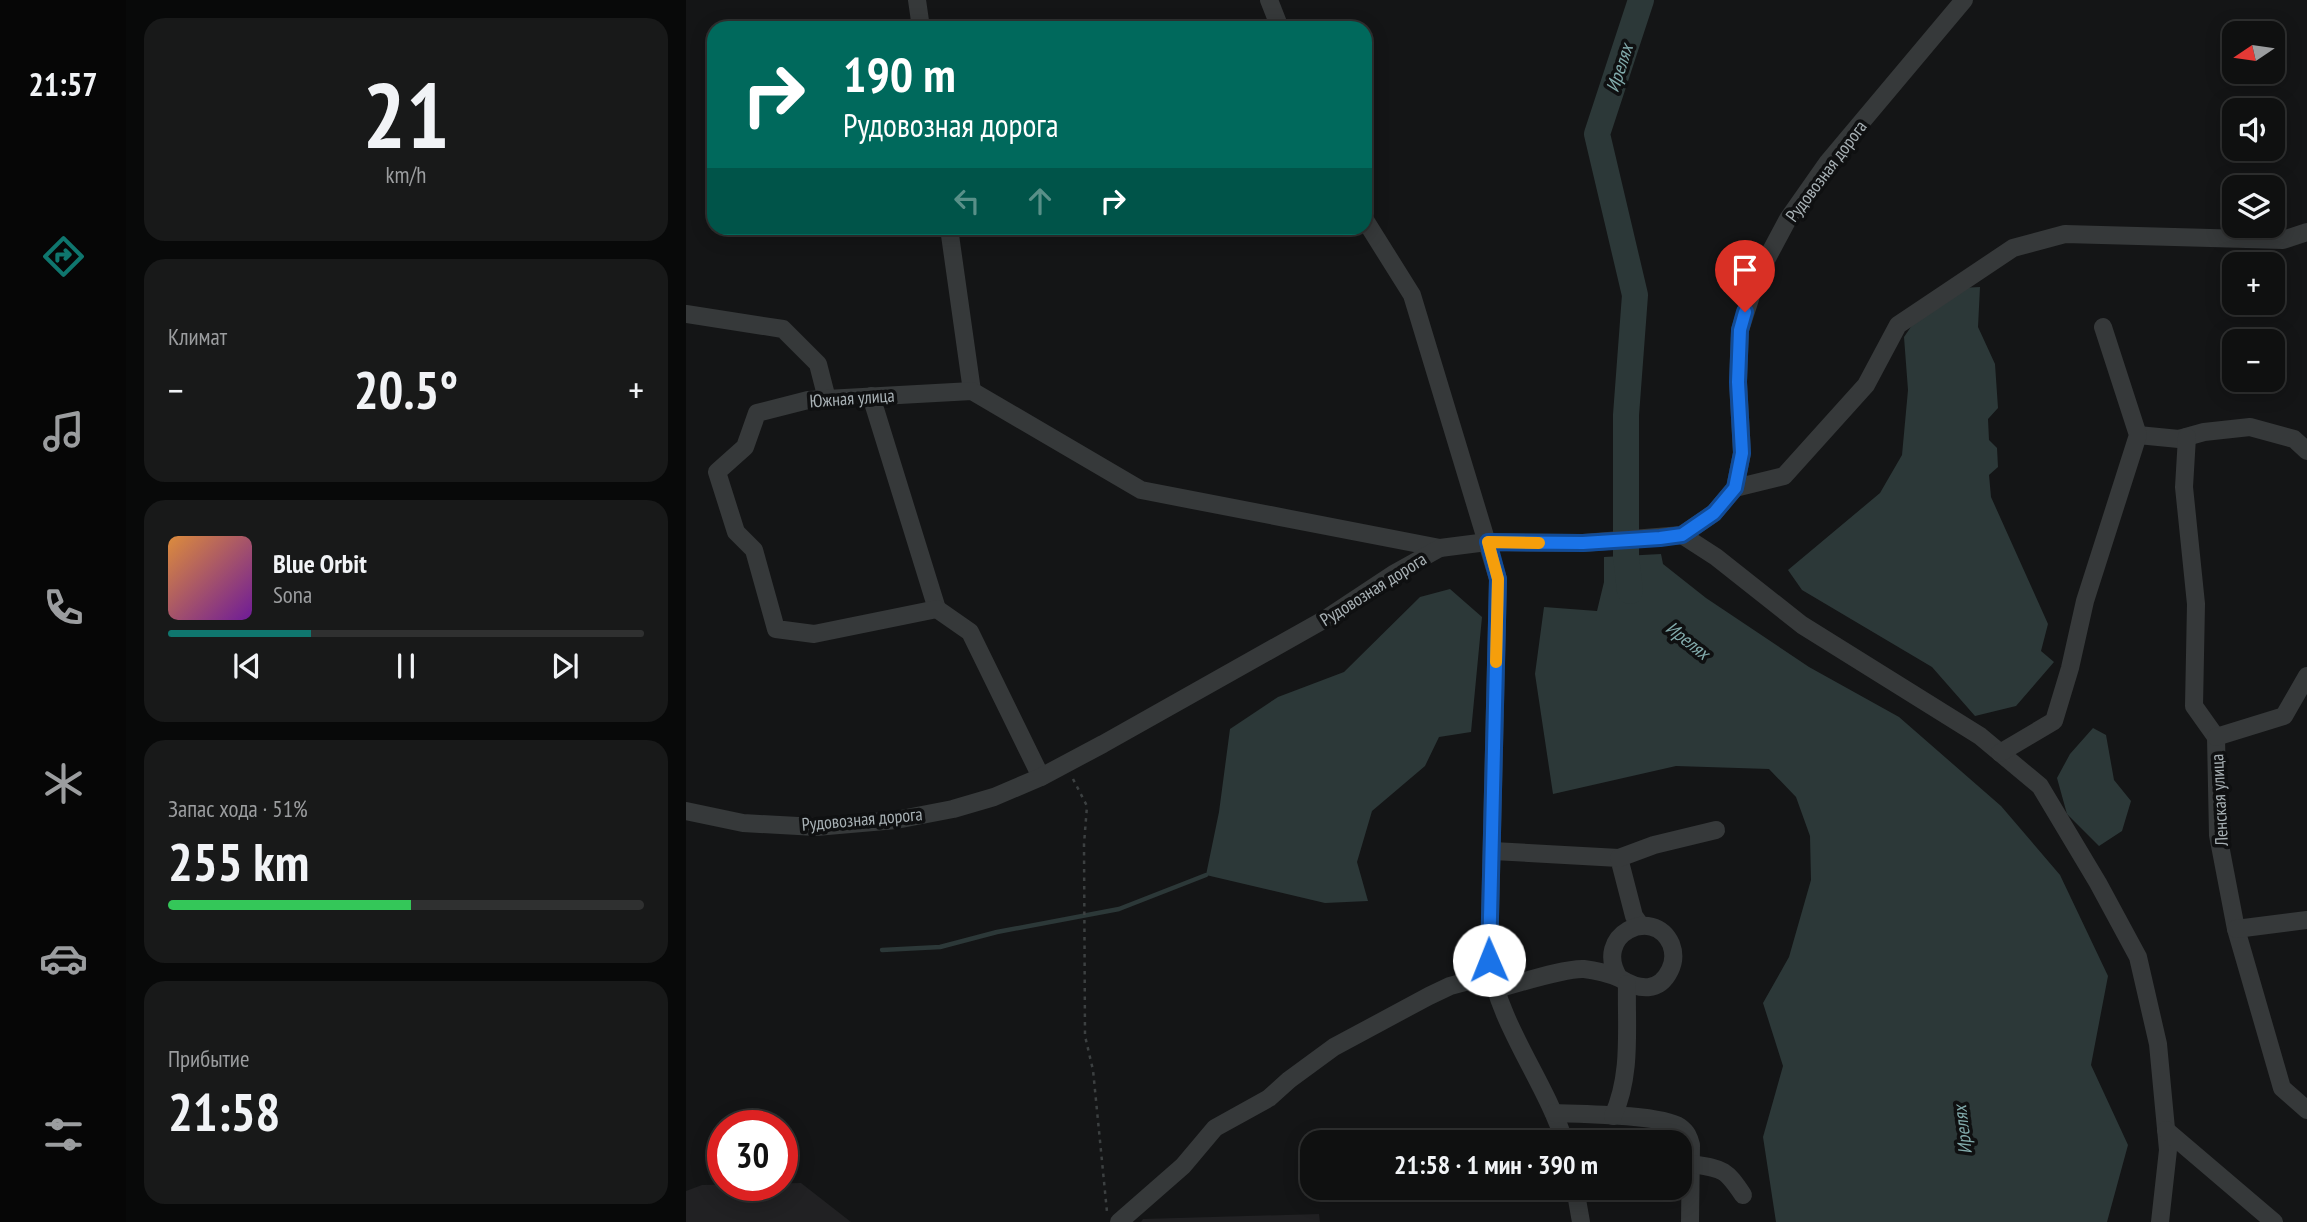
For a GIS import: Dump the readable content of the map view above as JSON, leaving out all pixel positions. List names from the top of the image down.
{
  "streets": {
    "street": ["Рудовозная дорога", "Южная улица", "Ленская улица"]
  },
  "water": ["Ирелях"],
  "north": "left",
  "page": {
    "tabs": "21:57",
    "tile": [
      ["21", "km/h"],
      "Климат",
      ["Запас хода · 51%", "255 km"],
      ["Прибытие", "21:58"]
    ],
    "map_buttons": ["+", "−"],
    "turn": ["190 m", "Рудовозная дорога"],
    "heat": ["−", "20.5°", "+"],
    "song": ["Blue Orbit", "Sona"],
    "limit": "30",
    "trip": "21:58 · 1 мин · 390 m"
  }
}
